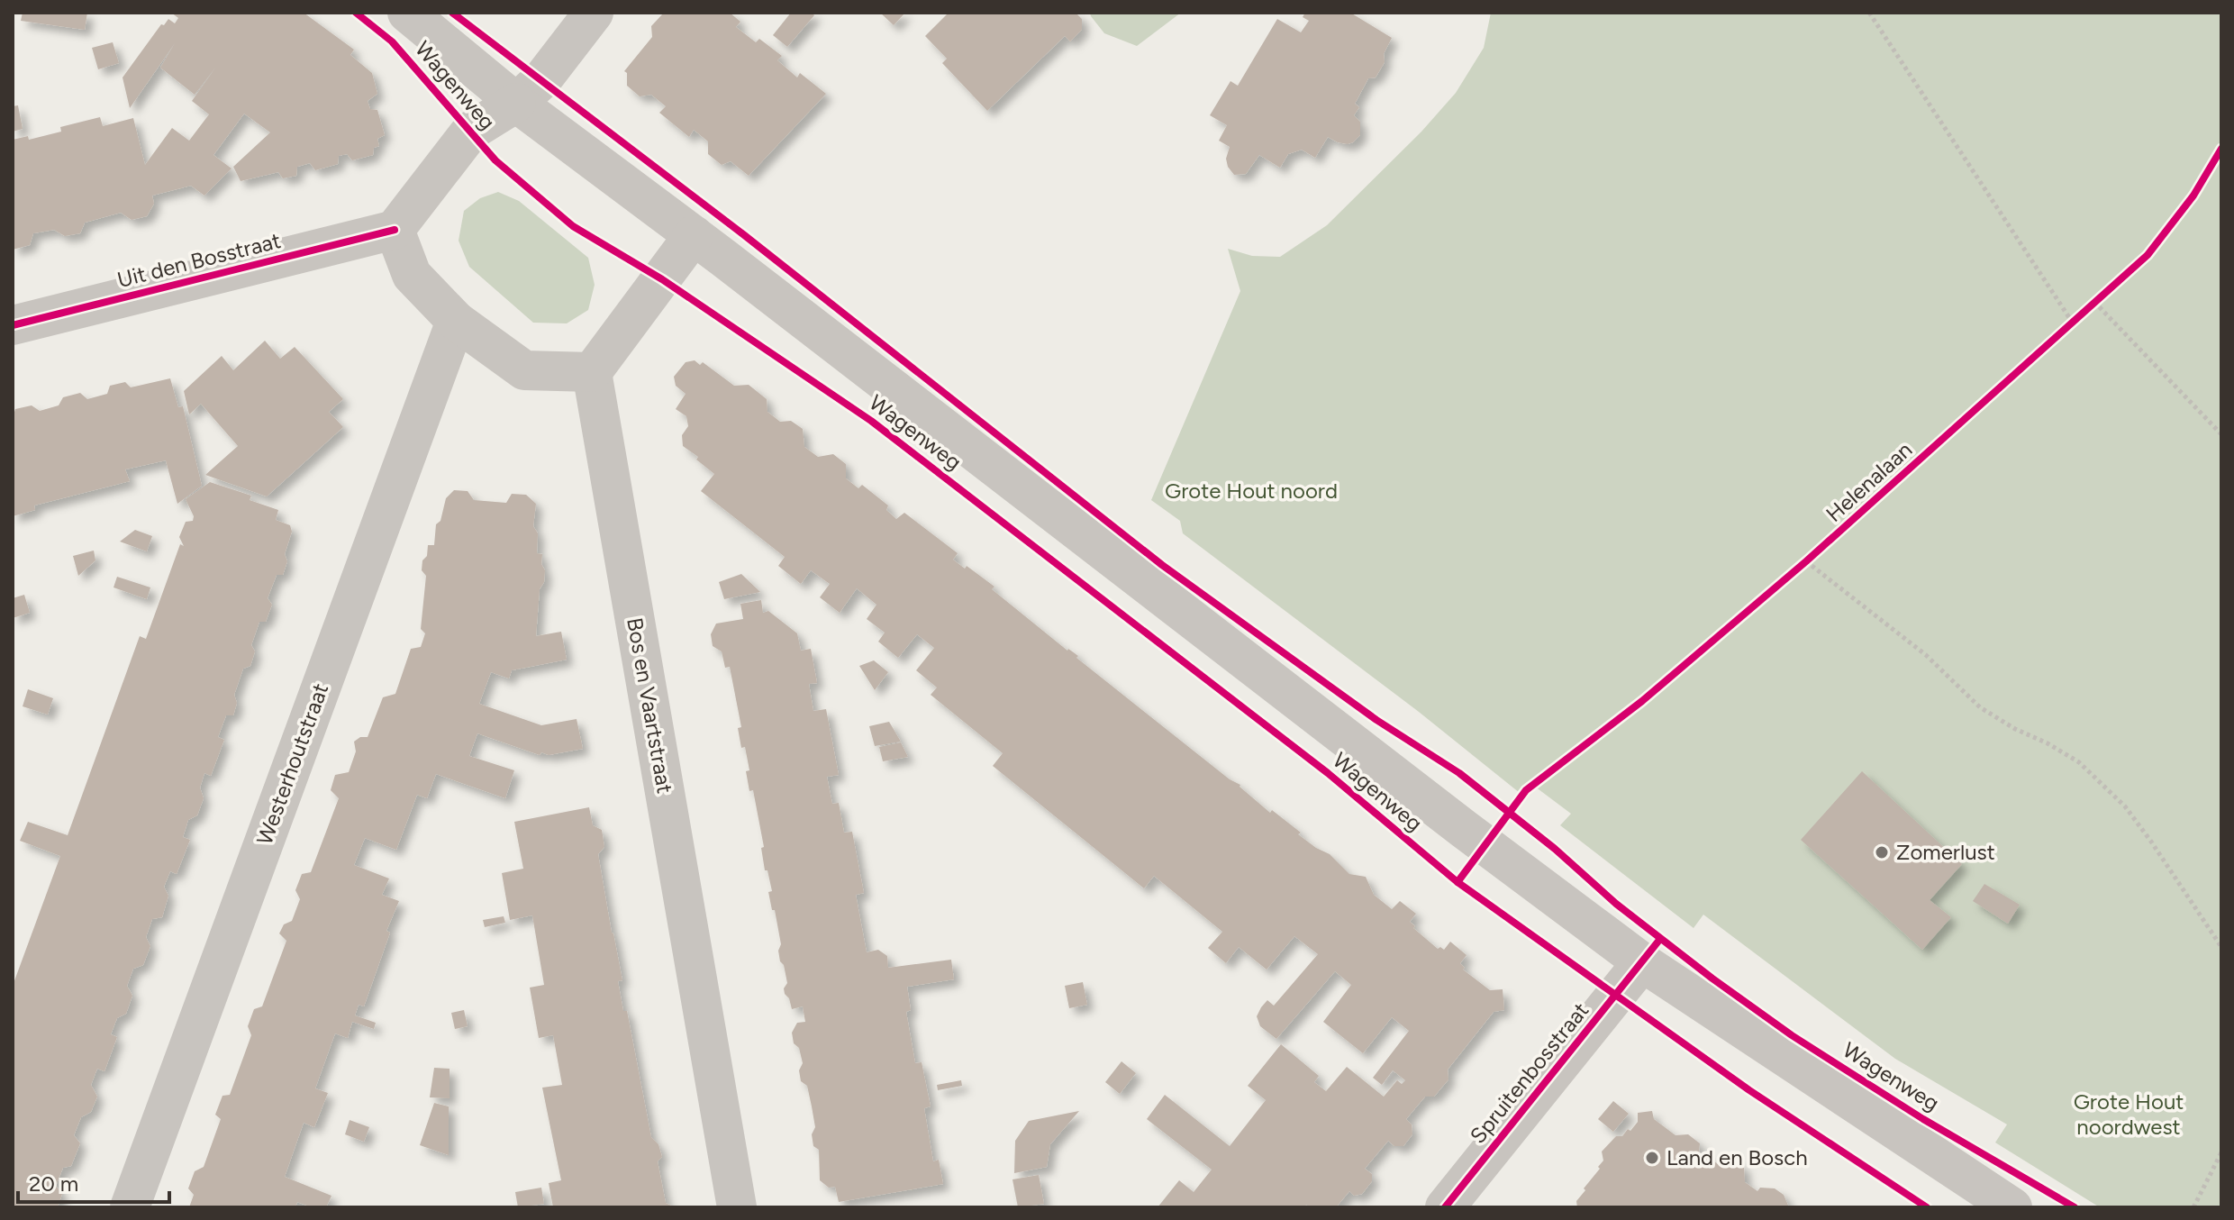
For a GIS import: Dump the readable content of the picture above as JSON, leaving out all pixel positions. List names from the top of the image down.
{
  "streets": {
    "street": [
      "Wagenweg",
      "Uit den Bosstraat",
      "Bos en Vaartstraat",
      "Westerhoutstraat",
      "Spruitenbosstraat"
    ],
    "cycle path": ["Helenalaan"]
  },
  "crossings": [
    ["Wagenweg", "Spruitenbosstraat"]
  ],
  "parks": ["Grote Hout noord", "Grote Hout noordwest"],
  "places": ["Zomerlust", "Land en Bosch"],
  "scale_bar": "20 m"
}
